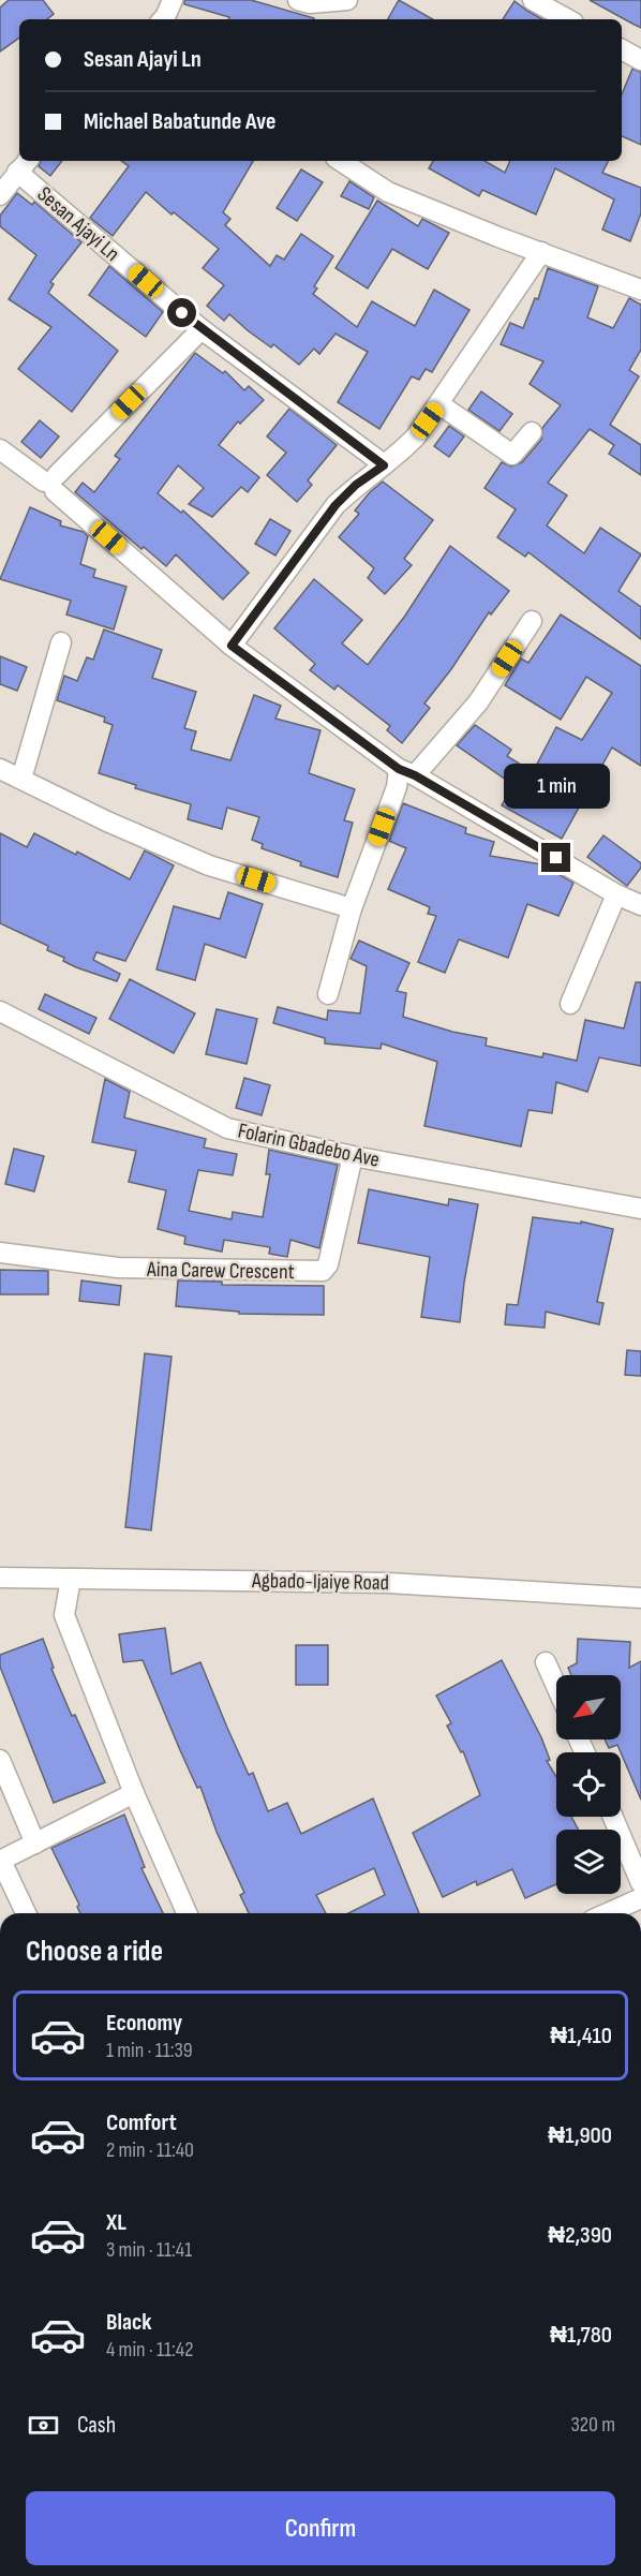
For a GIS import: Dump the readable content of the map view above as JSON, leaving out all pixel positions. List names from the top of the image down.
{
  "streets": {
    "street": [
      "Sesan Ajayi Ln",
      "Folarin Gbadebo Ave",
      "Aina Carew Crescent",
      "Agbado-Ijaiye Road"
    ]
  },
  "crossings": [
    ["Folarin Gbadebo Ave", "Aina Carew Crescent"]
  ],
  "north": "bottom left",
  "page": {
    "banner": ["Sesan Ajayi Ln", "Michael Babatunde Ave"],
    "bubble": "1 min",
    "heading": "Choose a ride",
    "list": [
      {
        "name": "Economy",
        "note": "1 min · 11:39",
        "value": "₦1,410"
      },
      {
        "name": "Comfort",
        "note": "2 min · 11:40",
        "value": "₦1,900"
      },
      {
        "name": "XL",
        "note": "3 min · 11:41",
        "value": "₦2,390"
      },
      {
        "name": "Black",
        "note": "4 min · 11:42",
        "value": "₦1,780"
      }
    ],
    "pay": ["Cash", "320 m"],
    "buttons": "Confirm"
  }
}
